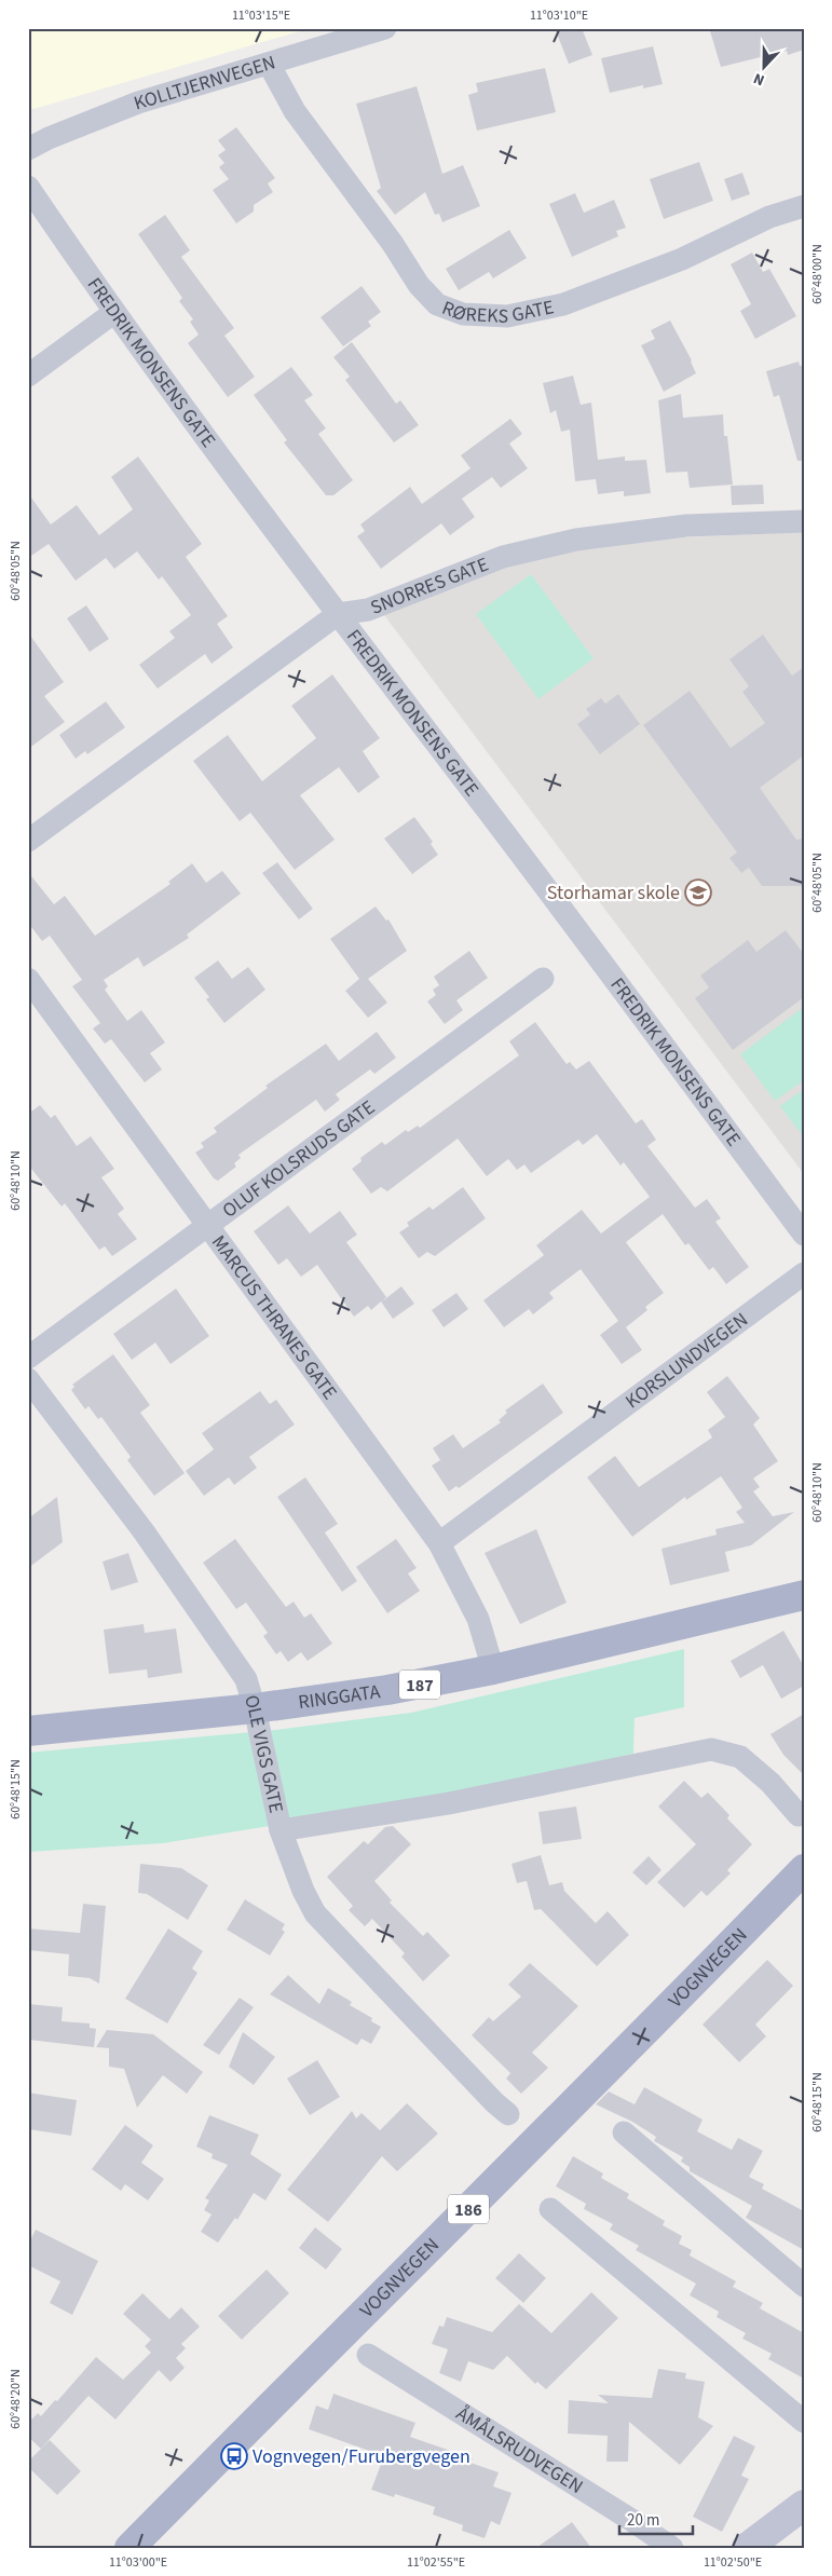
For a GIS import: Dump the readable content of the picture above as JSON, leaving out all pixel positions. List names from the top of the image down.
{
  "streets": {
    "main road": [
      "187",
      "RINGGATA",
      "VOGNVEGEN",
      "186"
    ],
    "street": [
      "KOLLTJERNVEGEN",
      "RØREKS GATE",
      "FREDRIK MONSENS GATE",
      "SNORRES GATE",
      "OLUF KOLSRUDS GATE",
      "MARCUS THRANES GATE",
      "KORSLUNDVEGEN",
      "OLE VIGS GATE",
      "ÅMÅLSRUDVEGEN"
    ]
  },
  "crossings": [
    ["KOLLTJERNVEGEN", "RØREKS GATE"],
    ["FREDRIK MONSENS GATE", "SNORRES GATE"],
    ["OLUF KOLSRUDS GATE", "MARCUS THRANES GATE"],
    ["MARCUS THRANES GATE", "KORSLUNDVEGEN"],
    ["MARCUS THRANES GATE", "RINGGATA"],
    ["RINGGATA", "OLE VIGS GATE"]
  ],
  "places": {
    "school or university": ["Storhamar skole"],
    "bus stop": ["Vognvegen/Furubergvegen"]
  },
  "scale_bar": "20 m",
  "north": "bottom",
  "coordinates": [
    "11°03'15\"E",
    "11°03'10\"E",
    "60°48'00\"N",
    "60°48'05\"N",
    "60°48'10\"N",
    "60°48'15\"N",
    "60°48'20\"N",
    "11°03'00\"E",
    "11°02'55\"E",
    "11°02'50\"E"
  ]
}
